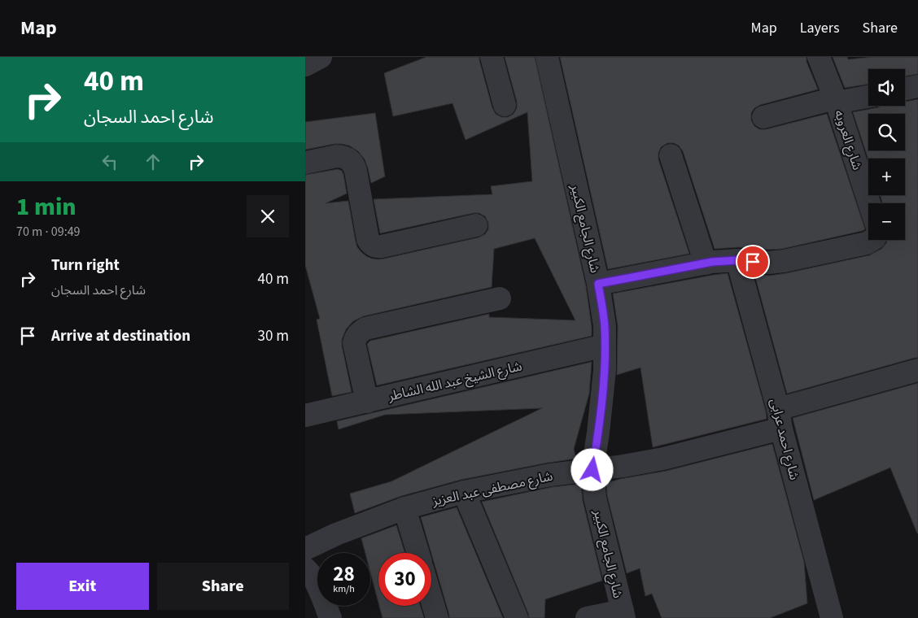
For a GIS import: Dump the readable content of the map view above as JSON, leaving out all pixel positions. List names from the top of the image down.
{
  "streets": {
    "street": [
      "شارع العروبه",
      "شارع الجامع الكبير",
      "شارع الشيخ عبد الله الشاطر",
      "شارع احمد عرابى",
      "شارع مصطفى عبد العزيز"
    ]
  },
  "crossings": [
    ["شارع الجامع الكبير", "شارع الشيخ عبد الله الشاطر"],
    ["شارع الجامع الكبير", "شارع مصطفى عبد العزيز"],
    ["شارع احمد عرابى", "شارع مصطفى عبد العزيز"]
  ],
  "page": {
    "header": "Map",
    "nav": ["Map", "Layers", "Share"],
    "turn": ["40 m", "شارع احمد السجان"],
    "map_buttons": ["+", "−"],
    "heading": ["1 min", "70 m · 09:49"],
    "list": [
      {
        "name": "Turn right",
        "note": "شارع احمد السجان",
        "value": "40 m"
      },
      {
        "name": "Arrive at destination",
        "value": "30 m"
      }
    ],
    "speed": "28 km/h",
    "limit": "30",
    "buttons": ["Exit", "Share"]
  }
}
